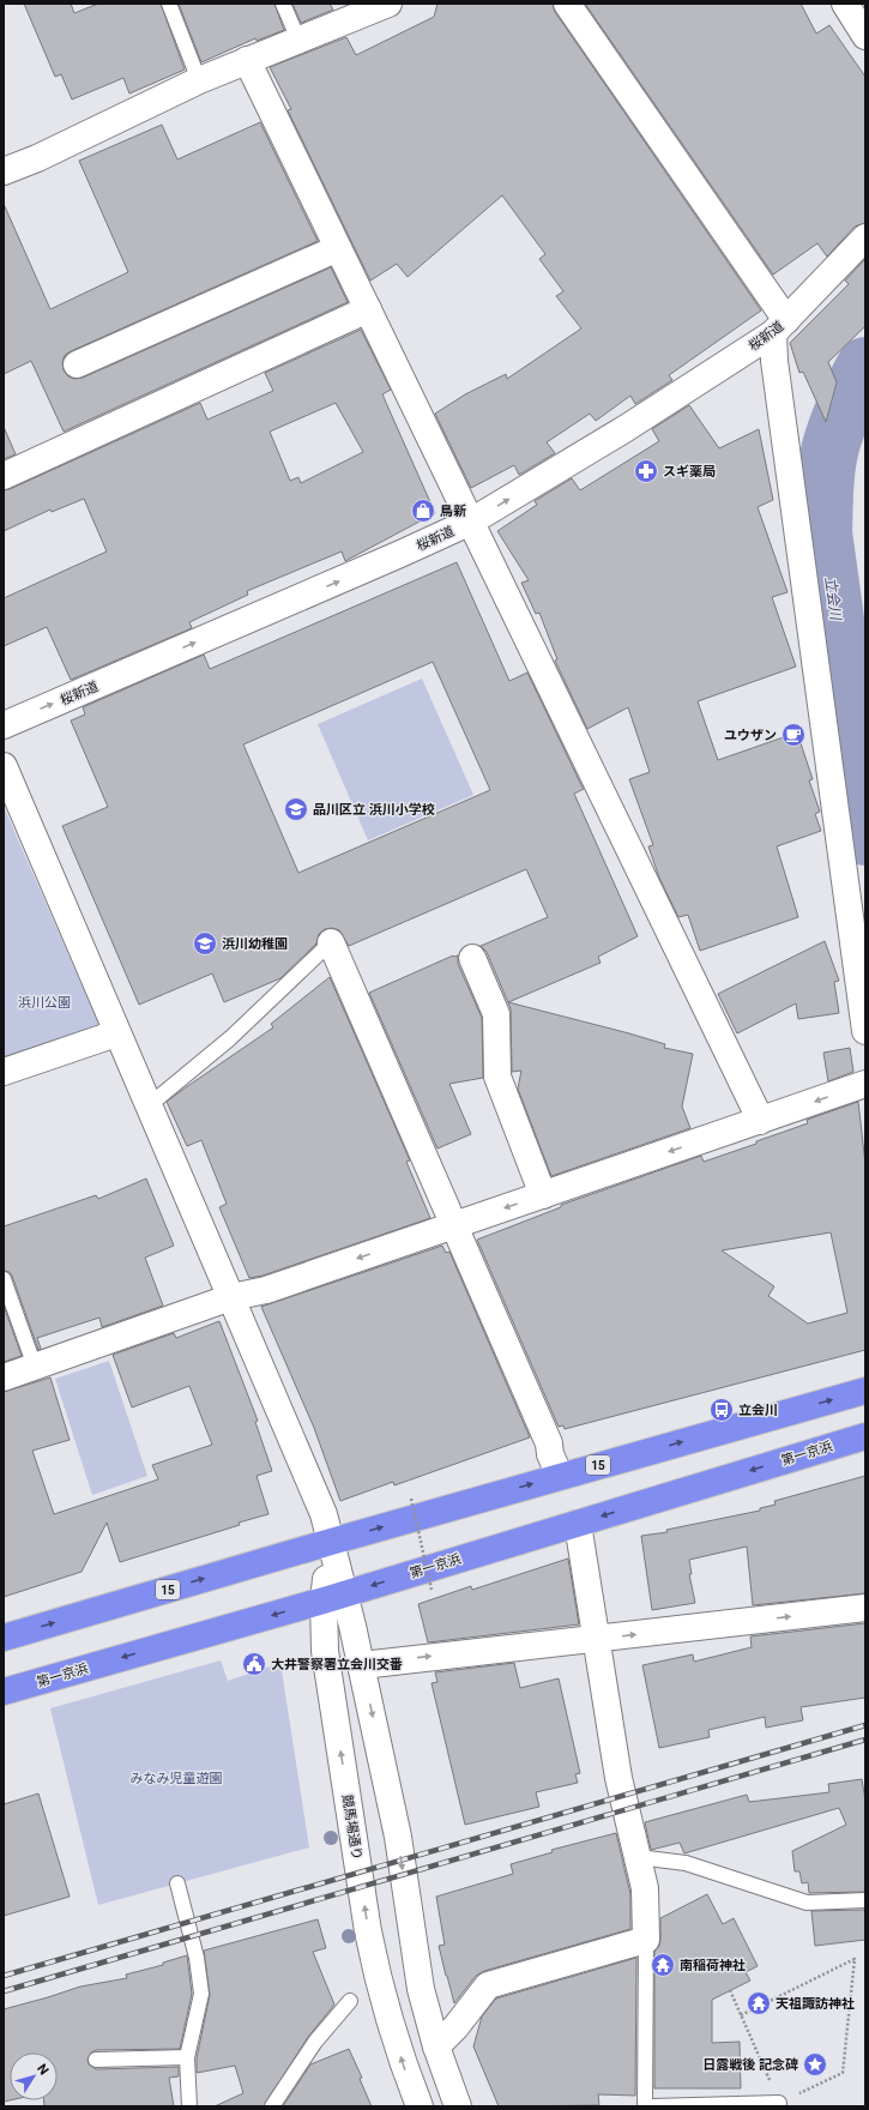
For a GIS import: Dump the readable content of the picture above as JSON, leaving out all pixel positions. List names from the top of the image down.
{
  "streets": {
    "highway": ["第一京浜", "15"],
    "street": ["桜新道", "競馬場通り"]
  },
  "crossings": [
    ["第一京浜", "競馬場通り"]
  ],
  "water": ["立会川"],
  "parks": ["浜川公園", "みなみ児童遊園"],
  "places": {
    "pharmacy": ["スギ薬局"],
    "shop": ["鳥新"],
    "cafe": ["ユウザン"],
    "school or university": ["品川区立 浜川小学校", "浜川幼稚園"],
    "bus stop": ["立会川"],
    "public building": ["大井警察署立会川交番"],
    "temple": ["南稲荷神社", "天祖諏訪神社"],
    "place": ["日露戦後 記念碑"]
  },
  "north": "top right"
}
